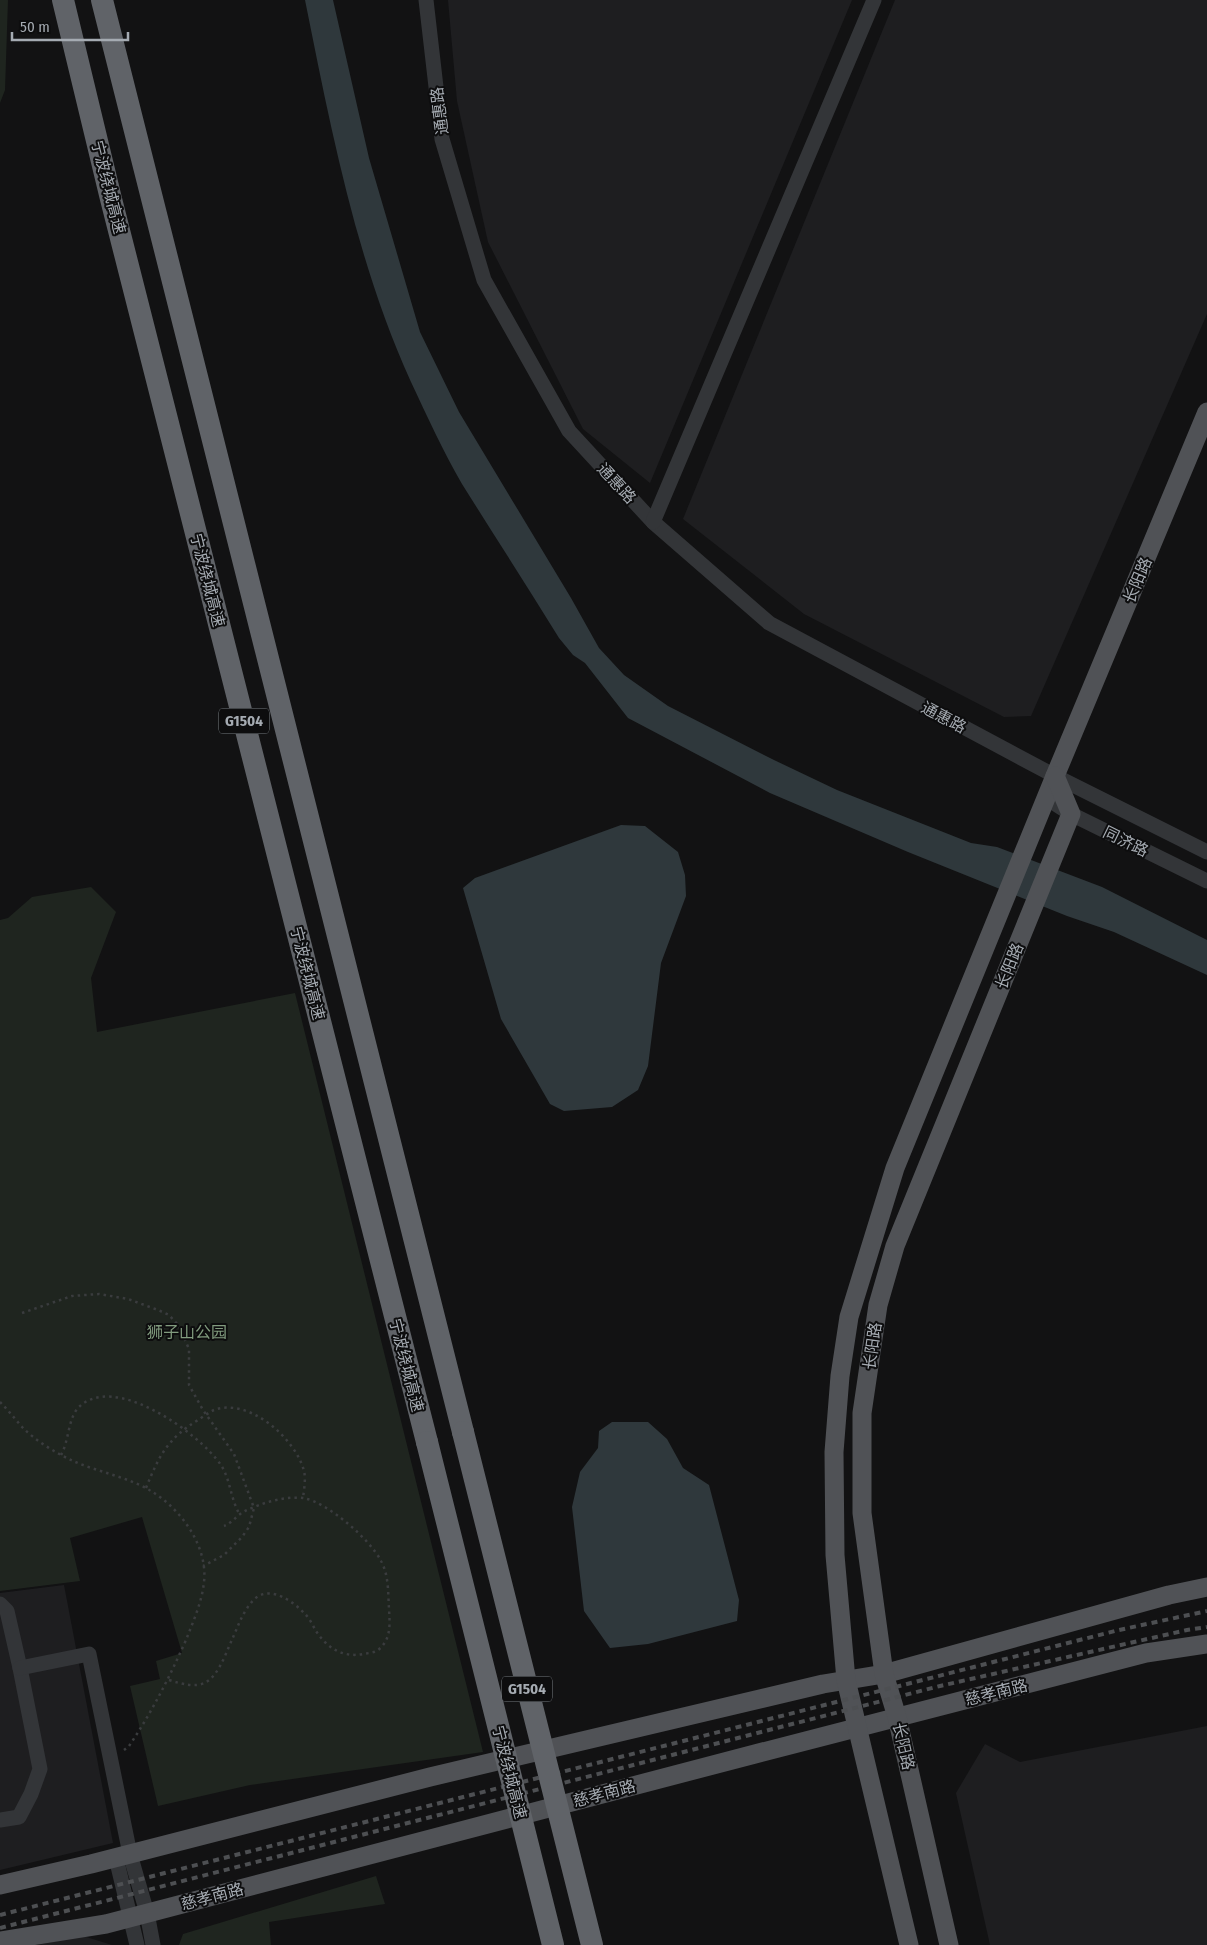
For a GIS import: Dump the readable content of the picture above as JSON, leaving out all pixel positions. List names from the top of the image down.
{
  "streets": {
    "highway": ["宁波绕城高速", "G1504"],
    "main road": ["长阳路", "慈孝南路"],
    "street": ["通惠路", "同济路"]
  },
  "crossings": [
    ["通惠路", "长阳路"],
    ["通惠路", "同济路"],
    ["长阳路", "同济路"],
    ["长阳路", "慈孝南路"]
  ],
  "parks": ["狮子山公园"],
  "scale_bar": "50 m"
}
